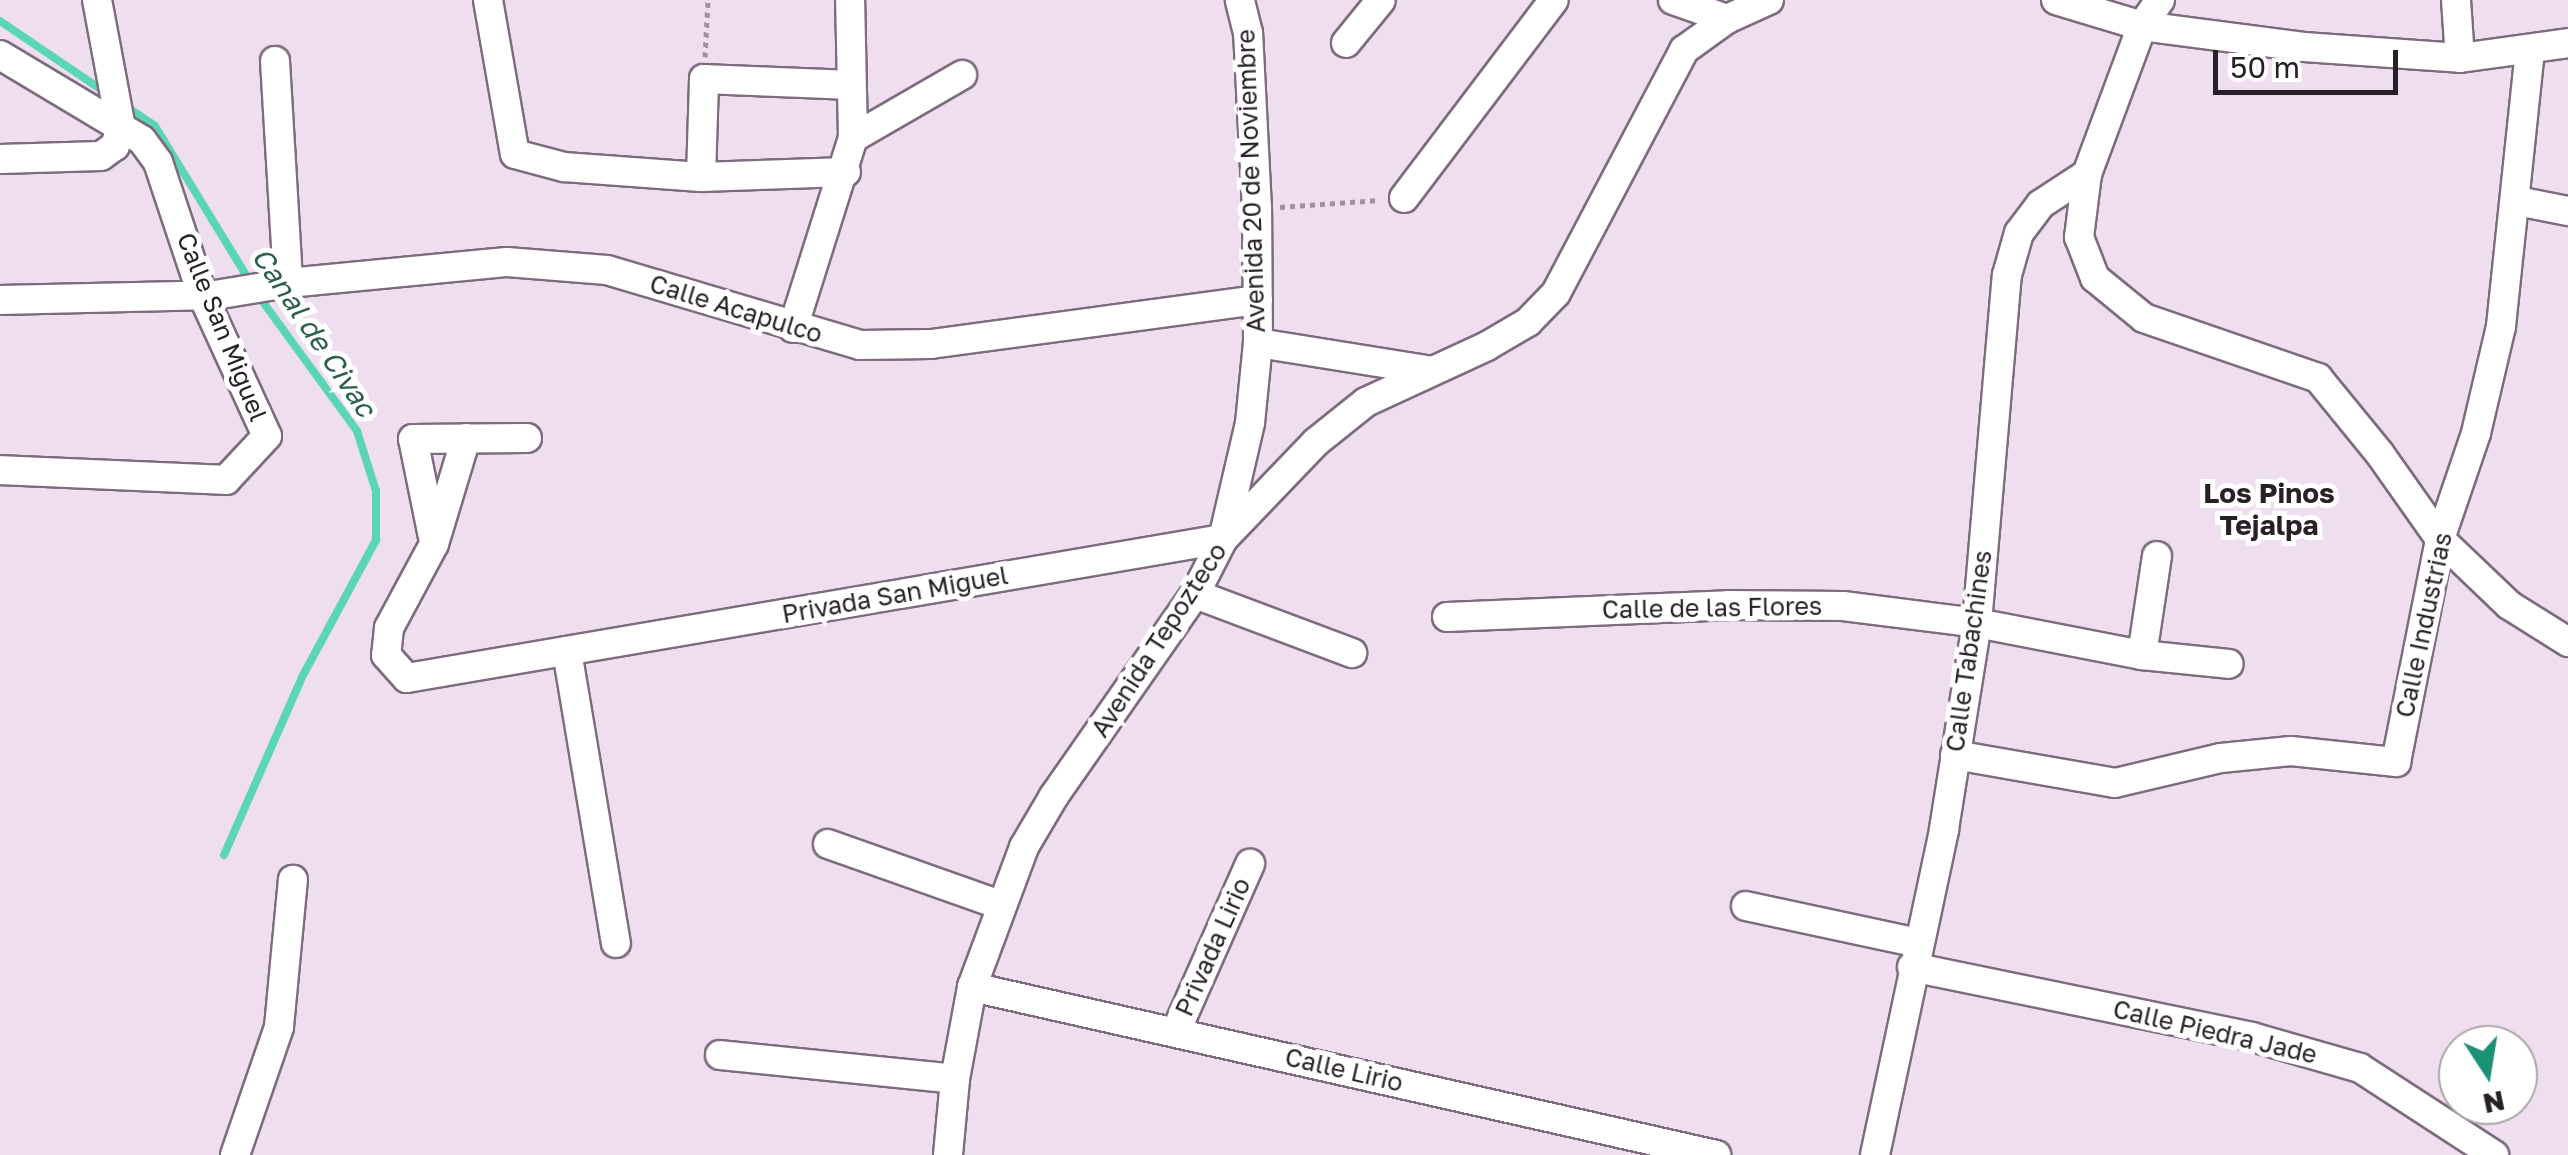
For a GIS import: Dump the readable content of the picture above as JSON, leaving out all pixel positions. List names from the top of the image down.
{
  "streets": {
    "street": [
      "Avenida 20 de Noviembre",
      "Calle Acapulco",
      "Calle San Miguel",
      "Privada San Miguel",
      "Calle de las Flores",
      "Calle Industrias",
      "Avenida Tepozteco",
      "Calle Tabachines",
      "Privada Lirio",
      "Calle Piedra Jade",
      "Calle Lirio"
    ]
  },
  "crossings": [
    ["Avenida 20 de Noviembre", "Calle Acapulco"],
    ["Avenida 20 de Noviembre", "Privada San Miguel"],
    ["Avenida 20 de Noviembre", "Avenida Tepozteco"],
    ["Calle Acapulco", "Calle San Miguel"],
    ["Privada San Miguel", "Avenida Tepozteco"],
    ["Calle de las Flores", "Calle Tabachines"],
    ["Calle Industrias", "Calle Tabachines"],
    ["Avenida Tepozteco", "Calle Lirio"],
    ["Calle Tabachines", "Calle Piedra Jade"],
    ["Privada Lirio", "Calle Lirio"]
  ],
  "districts": ["Los Pinos Tejalpa"],
  "water": ["Canal de Civac"],
  "scale_bar": "50 m",
  "north": "bottom"
}
